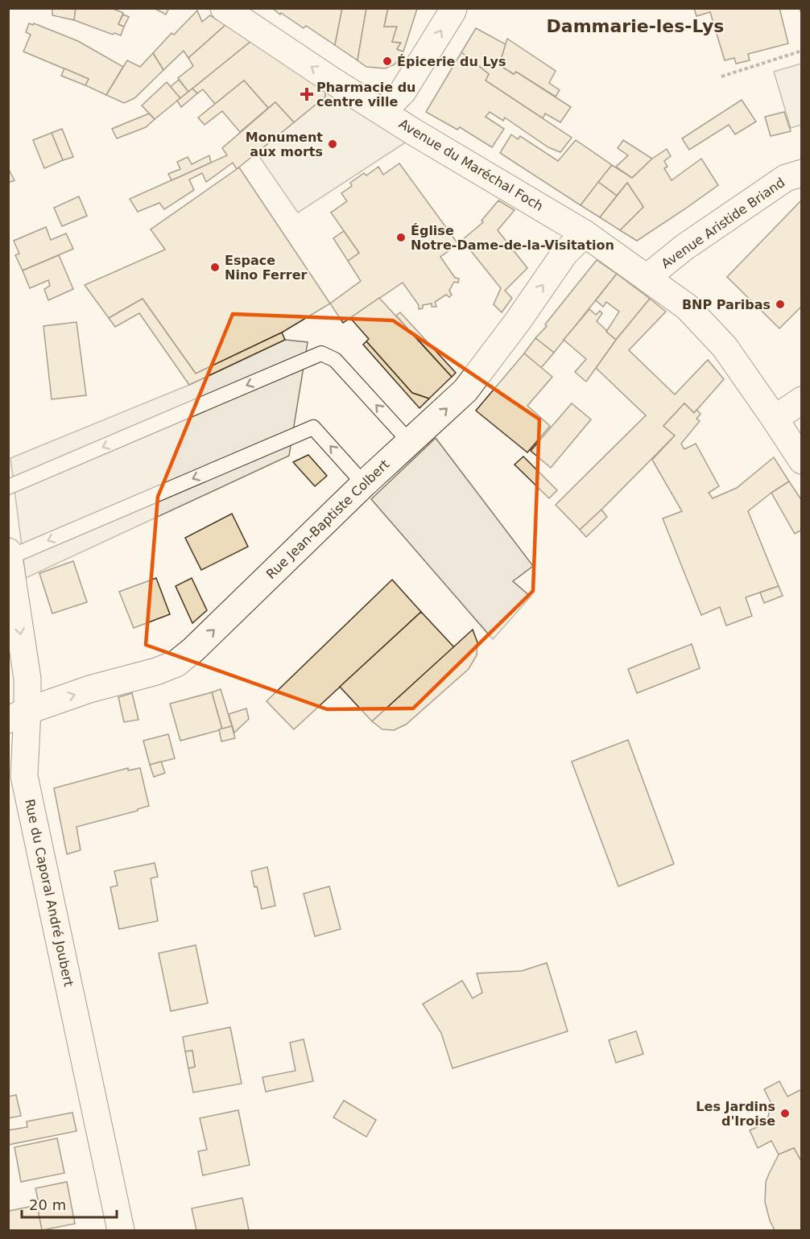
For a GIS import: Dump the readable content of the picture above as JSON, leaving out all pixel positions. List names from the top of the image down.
{
  "streets": {
    "street": [
      "Avenue du Maréchal Foch",
      "Avenue Aristide Briand",
      "Rue Jean-Baptiste Colbert",
      "Rue du Caporal André Joubert"
    ]
  },
  "crossings": [
    ["Avenue du Maréchal Foch", "Avenue Aristide Briand"],
    ["Avenue du Maréchal Foch", "Rue Jean-Baptiste Colbert"],
    ["Rue Jean-Baptiste Colbert", "Rue du Caporal André Joubert"]
  ],
  "one_way": ["Rue Jean-Baptiste Colbert"],
  "districts": ["Dammarie-les-Lys"],
  "places": {
    "other": [
      "Épicerie du Lys",
      "Monument aux morts",
      "Église Notre-Dame-de-la-Visitation",
      "Espace Nino Ferrer",
      "BNP Paribas",
      "Les Jardins d'Iroise"
    ],
    "health": ["Pharmacie du centre ville"]
  },
  "scale_bar": "20 m"
}
